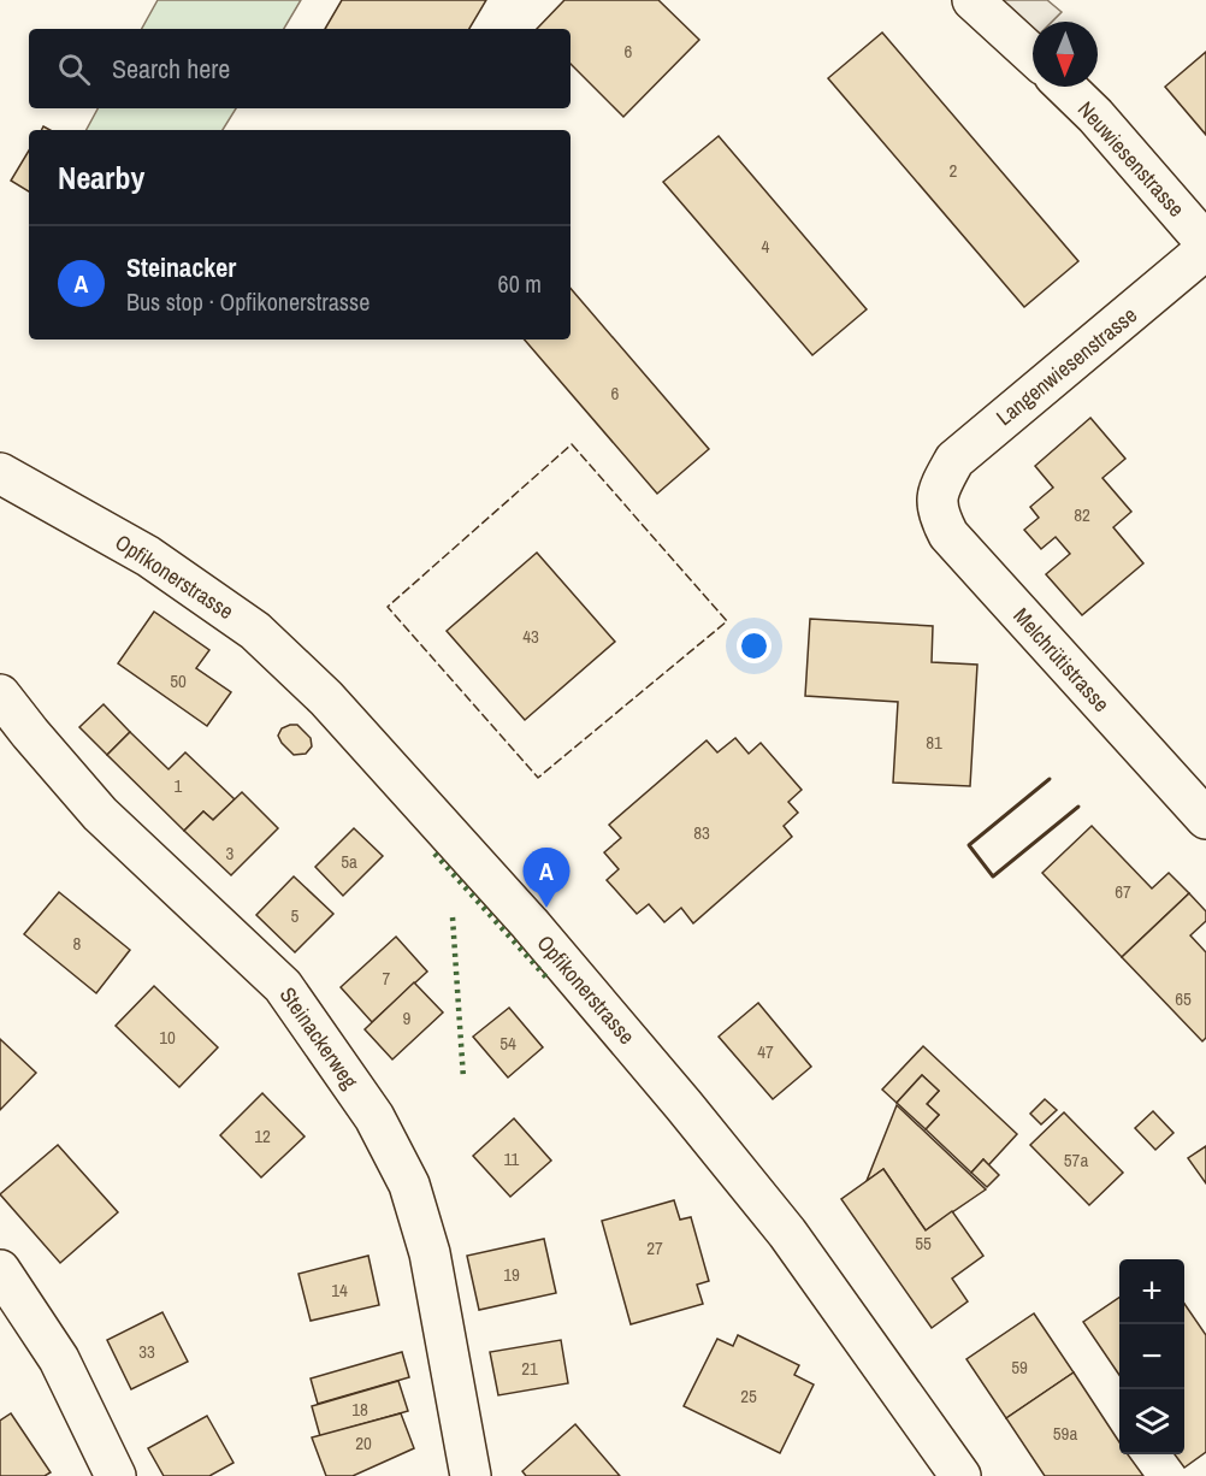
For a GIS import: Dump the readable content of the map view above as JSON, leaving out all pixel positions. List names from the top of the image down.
{
  "streets": {
    "street": [
      "Neuwiesenstrasse",
      "Langenwiesenstrasse",
      "Opfikonerstrasse",
      "Melchrütistrasse",
      "Steinackerweg"
    ]
  },
  "crossings": [
    ["Langenwiesenstrasse", "Melchrütistrasse"]
  ],
  "house_numbers": [
    "6",
    "2",
    "4",
    "6",
    "82",
    "43",
    "50",
    "81",
    "1",
    "83",
    "3",
    "5a",
    "67",
    "5",
    "8",
    "7",
    "65",
    "9",
    "10",
    "54",
    "47",
    "12",
    "11",
    "57a",
    "55",
    "27",
    "19",
    "14",
    "33",
    "59",
    "21",
    "25",
    "18",
    "59a",
    "20"
  ],
  "north": "bottom",
  "page": {
    "search": "Search here",
    "heading": "Nearby",
    "list": [
      {
        "mark": "A",
        "name": "Steinacker",
        "note": "Bus stop · Opfikonerstrasse",
        "value": "60 m"
      }
    ],
    "pins": "A",
    "map_buttons": ["+", "−"]
  }
}
